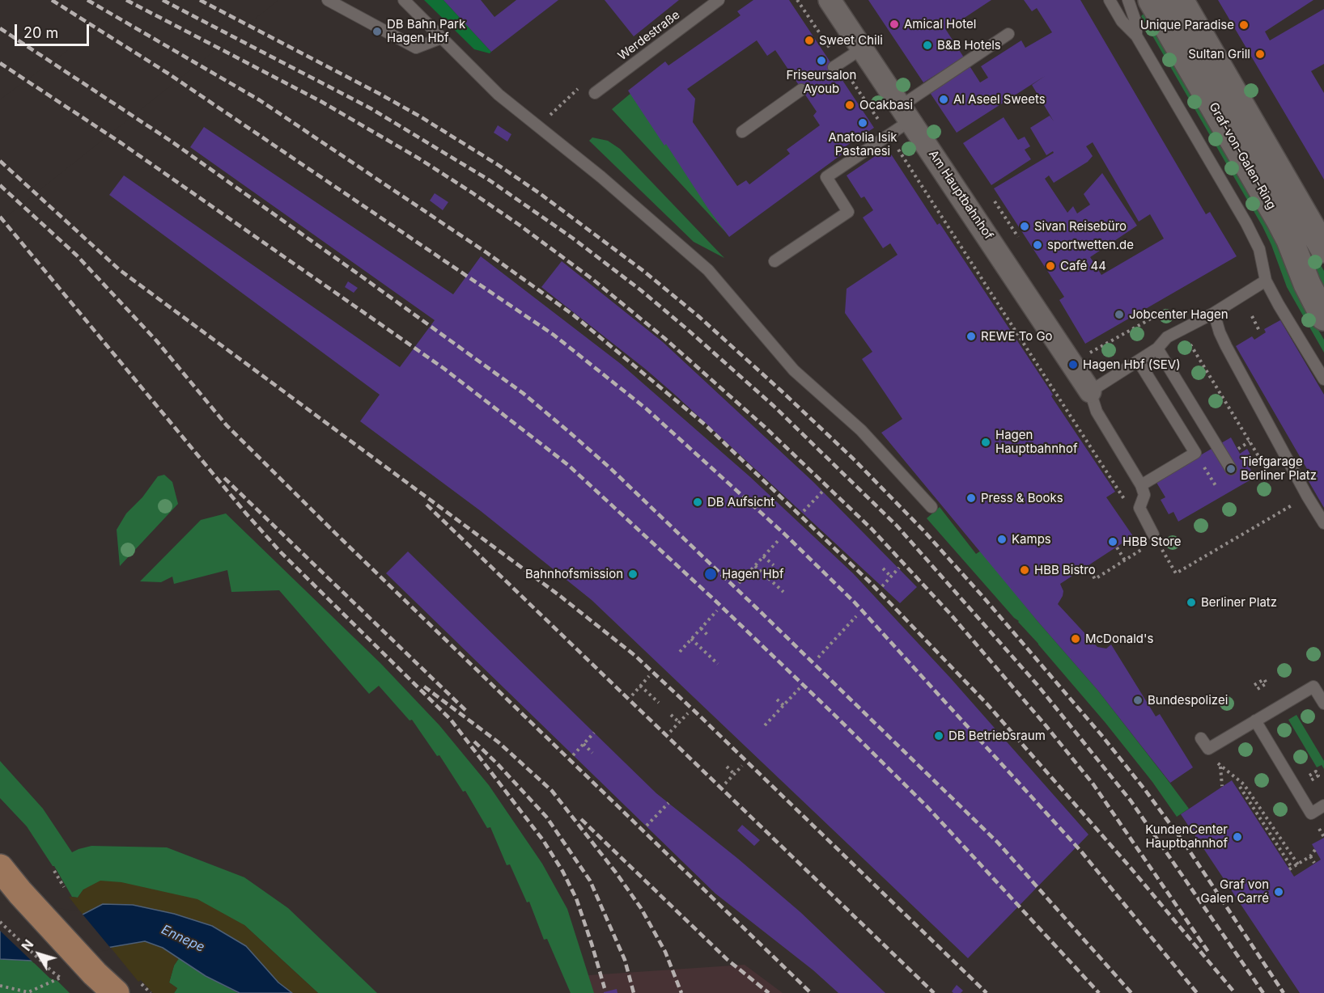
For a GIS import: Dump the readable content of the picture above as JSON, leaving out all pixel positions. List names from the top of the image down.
{
  "streets": {
    "street": ["Graf-von-Galen-Ring", "Am Hauptbahnhof"],
    "lane": ["Werdestraße"]
  },
  "water": ["Ennepe"],
  "places": [
    "Amical Hotel",
    "Unique Paradise",
    "DB Bahn Park Hagen Hbf",
    "Sweet Chili",
    "B&B Hotels",
    "Sultan Grill",
    "Friseursalon Ayoub",
    "Al Aseel Sweets",
    "Ocakbasi",
    "Anatolia Isik Pastanesi",
    "Sivan Reisebüro",
    "sportwetten.de",
    "Café 44",
    "Jobcenter Hagen",
    "REWE To Go",
    "Hagen Hbf (SEV)",
    "Hagen Hauptbahnhof",
    "Tiefgarage Berliner Platz",
    "Press & Books",
    "DB Aufsicht",
    "Kamps",
    "HBB Store",
    "HBB Bistro",
    "Bahnhofsmission",
    "Hagen Hbf",
    "Berliner Platz",
    "McDonald's",
    "Bundespolizei",
    "DB Betriebsraum",
    "KundenCenter Hauptbahnhof",
    "Graf von Galen Carré"
  ],
  "scale_bar": "20 m",
  "north": "top left"
}
